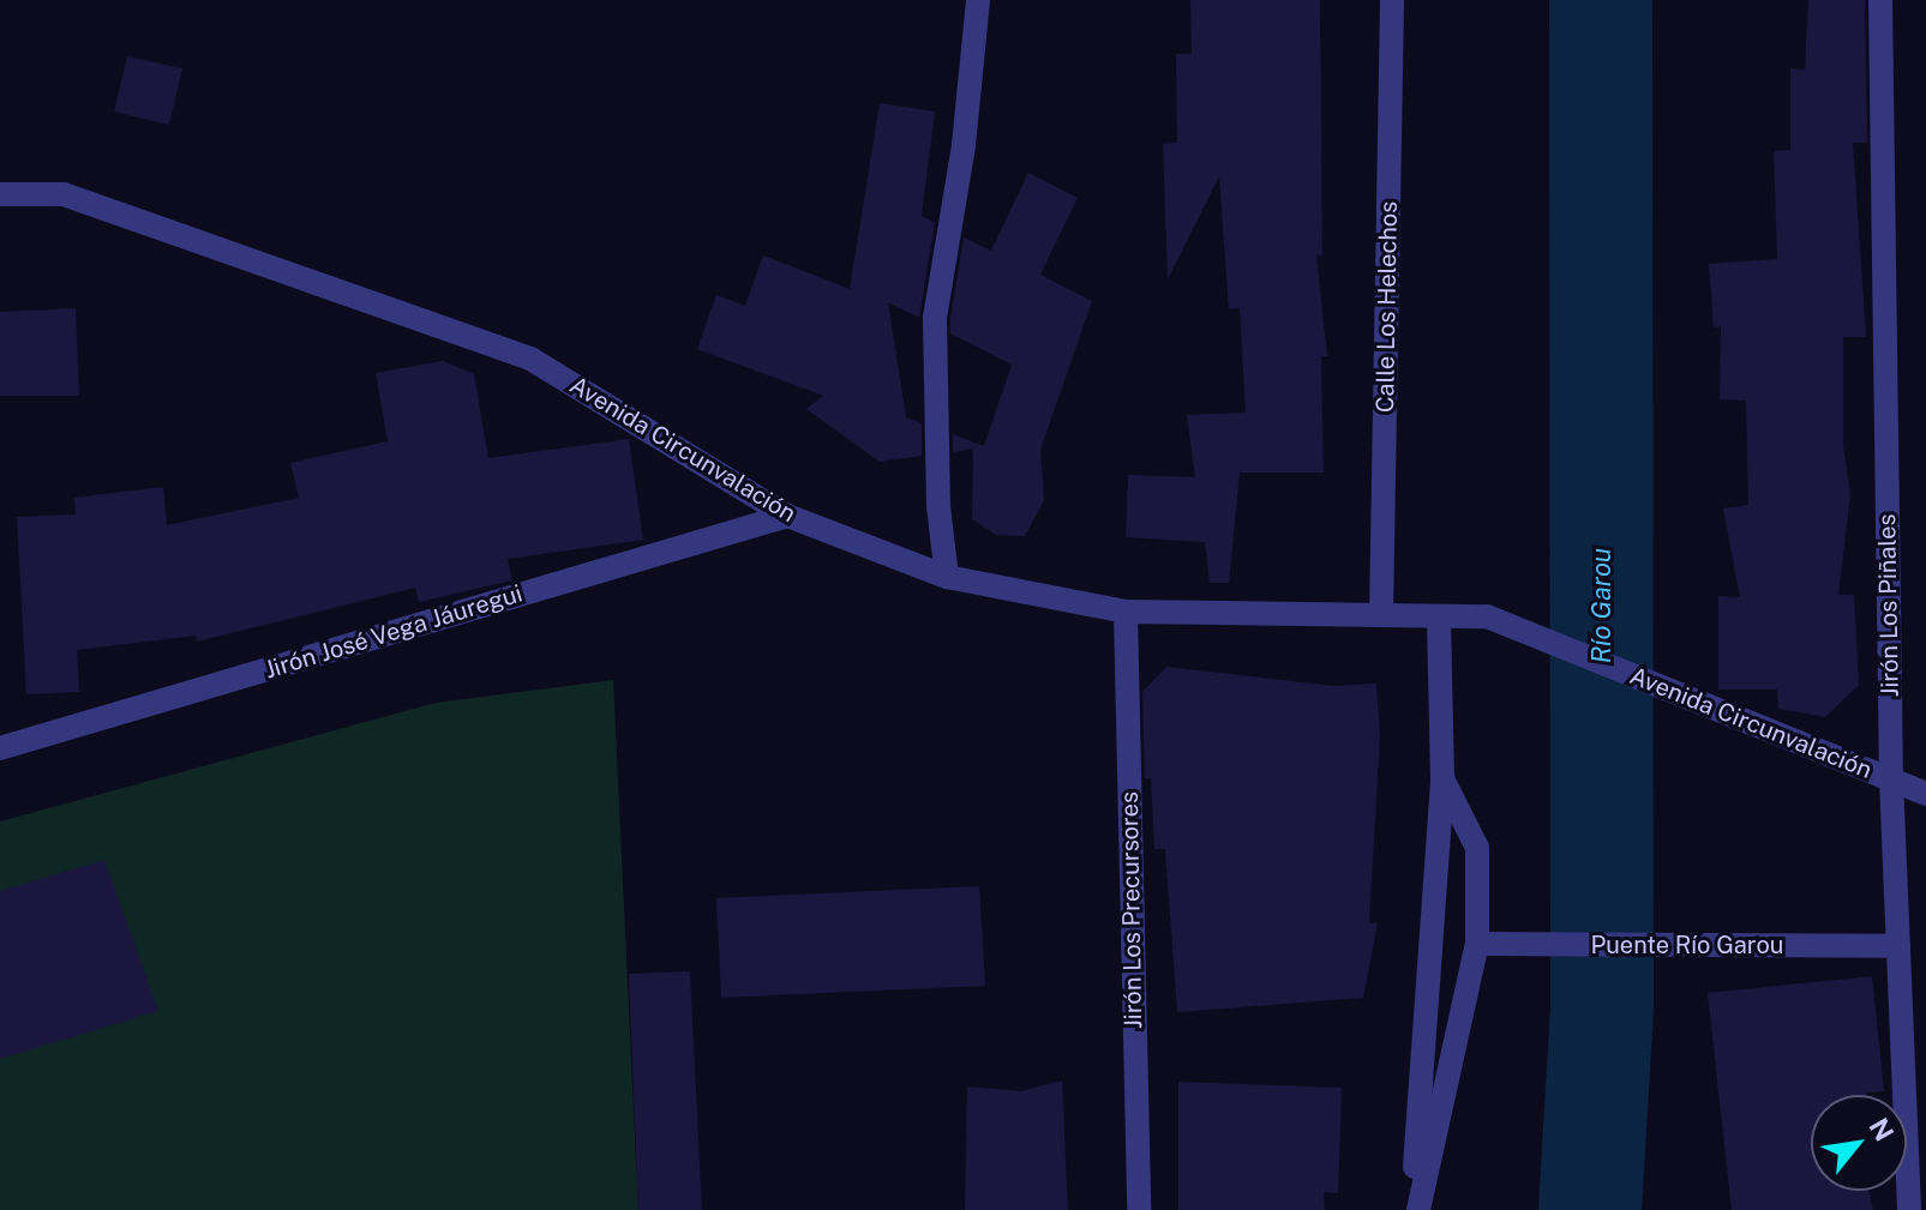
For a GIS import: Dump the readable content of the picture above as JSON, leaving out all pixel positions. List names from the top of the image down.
{
  "streets": {
    "street": [
      "Calle Los Helechos",
      "Avenida Circunvalación",
      "Jirón Los Piñales",
      "Jirón José Vega Jáuregui",
      "Jirón Los Precursores",
      "Puente Río Garou"
    ]
  },
  "crossings": [
    ["Calle Los Helechos", "Avenida Circunvalación"],
    ["Avenida Circunvalación", "Jirón Los Piñales"],
    ["Avenida Circunvalación", "Jirón José Vega Jáuregui"],
    ["Avenida Circunvalación", "Jirón Los Precursores"],
    ["Jirón Los Piñales", "Puente Río Garou"]
  ],
  "water": ["Río Garou"],
  "north": "top right"
}
